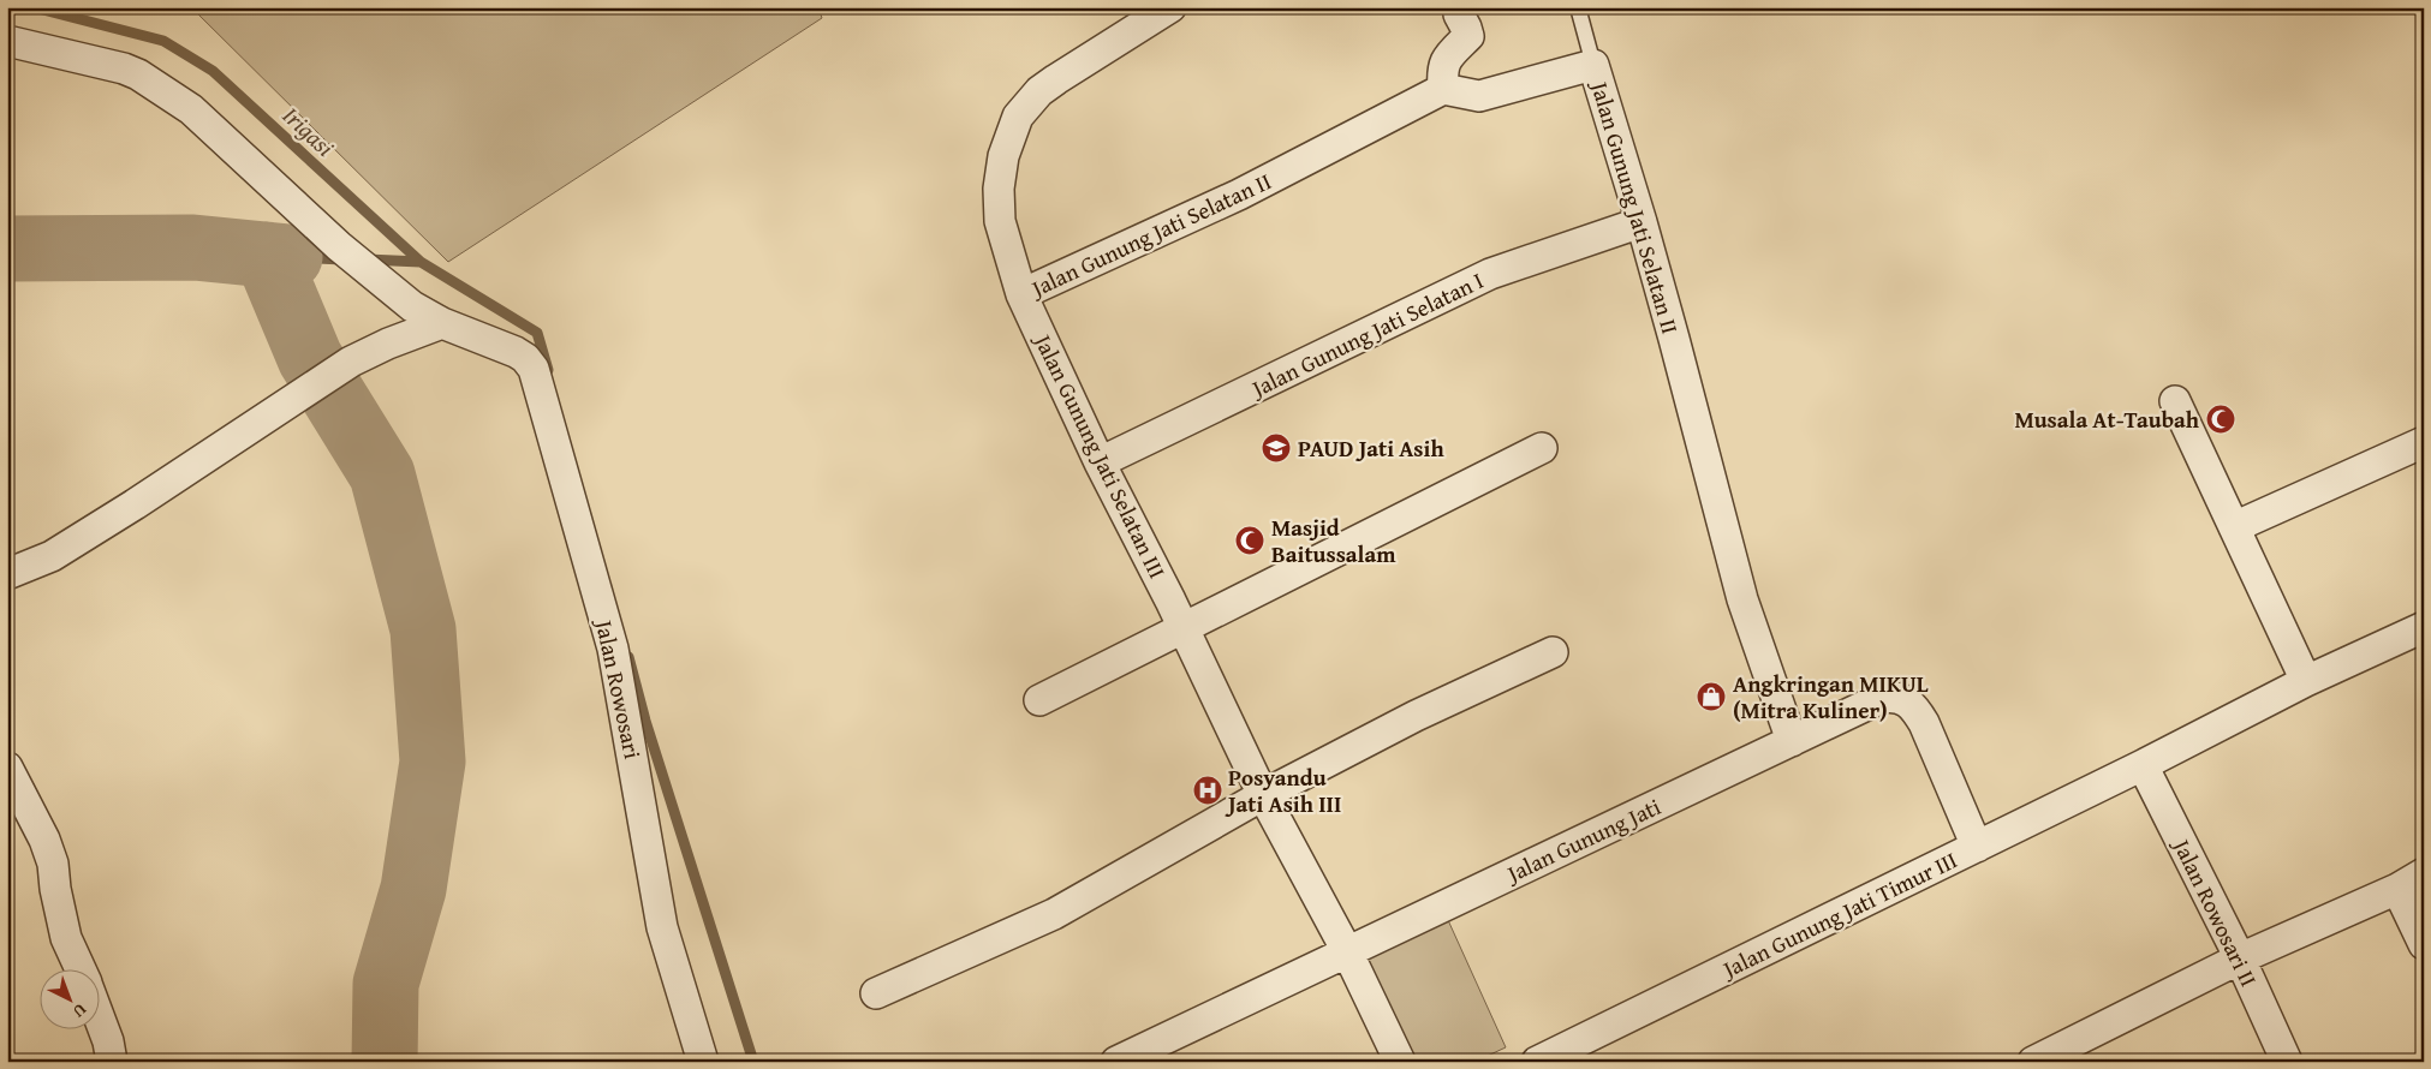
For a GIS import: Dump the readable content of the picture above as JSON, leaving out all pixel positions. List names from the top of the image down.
{
  "streets": {
    "street": [
      "Jalan Gunung Jati Selatan II",
      "Jalan Gunung Jati Selatan I",
      "Jalan Gunung Jati Selatan III",
      "Jalan Rowosari",
      "Jalan Gunung Jati",
      "Jalan Rowosari II",
      "Jalan Gunung Jati Timur III"
    ]
  },
  "crossings": [
    ["Jalan Gunung Jati Selatan II", "Jalan Gunung Jati Selatan I"],
    ["Jalan Gunung Jati Selatan II", "Jalan Gunung Jati Selatan III"],
    ["Jalan Gunung Jati Selatan II", "Jalan Gunung Jati"],
    ["Jalan Gunung Jati Selatan I", "Jalan Gunung Jati Selatan III"],
    ["Jalan Gunung Jati Selatan III", "Jalan Gunung Jati"],
    ["Jalan Gunung Jati", "Jalan Gunung Jati Timur III"],
    ["Jalan Rowosari II", "Jalan Gunung Jati Timur III"]
  ],
  "water": ["Irigasi"],
  "places": {
    "mosque": ["Musala At-Taubah", "Masjid Baitussalam"],
    "school or university": ["PAUD Jati Asih"],
    "shop": ["Angkringan MIKUL (Mitra Kuliner)"],
    "hospital": ["Posyandu Jati Asih III"]
  },
  "north": "bottom right"
}
